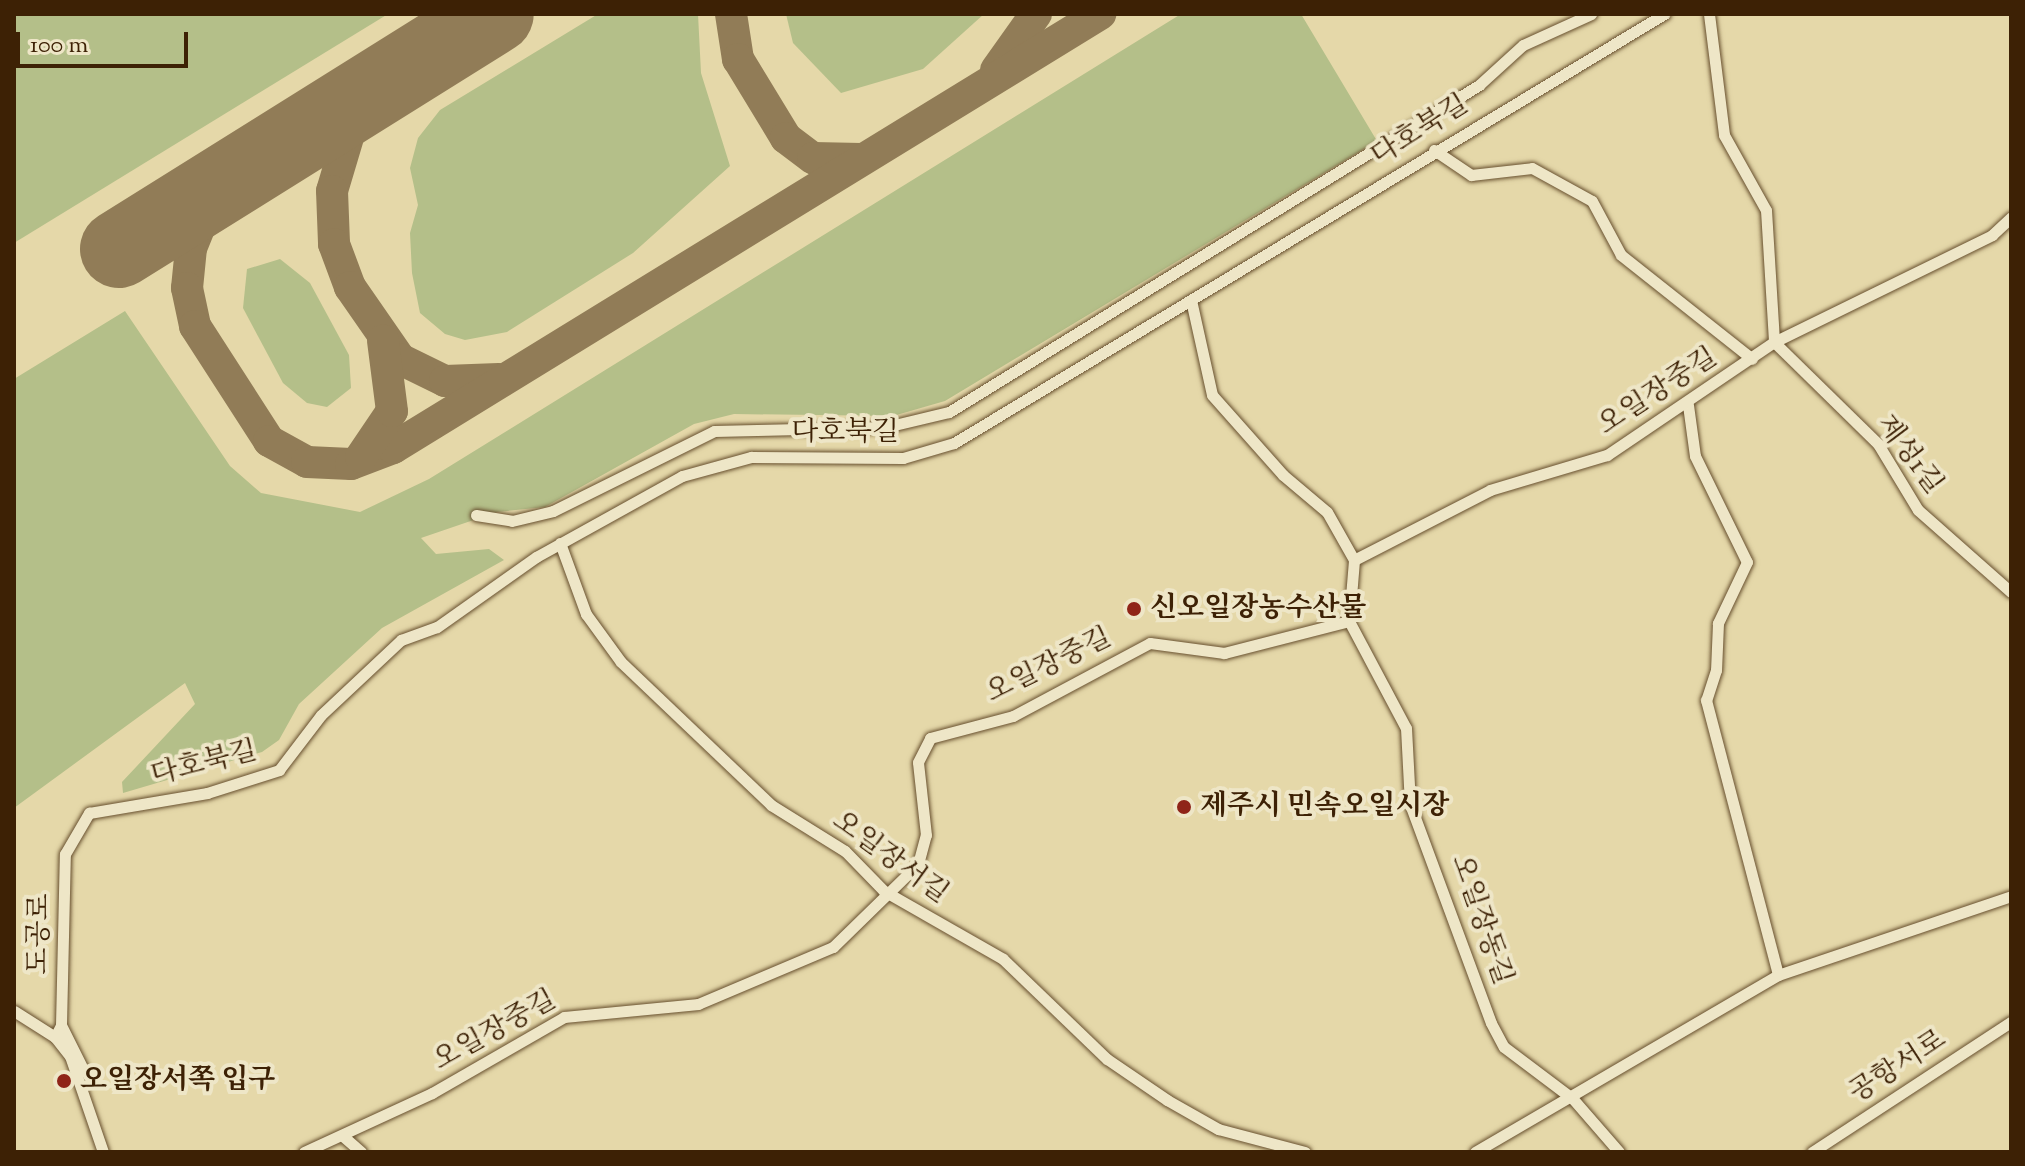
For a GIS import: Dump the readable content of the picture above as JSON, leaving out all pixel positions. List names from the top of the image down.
{
  "streets": {
    "street": [
      "다호북길",
      "오일장중길",
      "제성1길",
      "오일장서길",
      "오일장동길",
      "도공로",
      "공항서로"
    ]
  },
  "crossings": [
    ["다호북길", "오일장서길"],
    ["다호북길", "도공로"],
    ["오일장중길", "제성1길"],
    ["오일장중길", "오일장서길"],
    ["오일장중길", "오일장동길"]
  ],
  "places": ["신오일장농수산물", "제주시 민속오일시장", "오일장서쪽 입구"],
  "scale_bar": "100 m"
}
